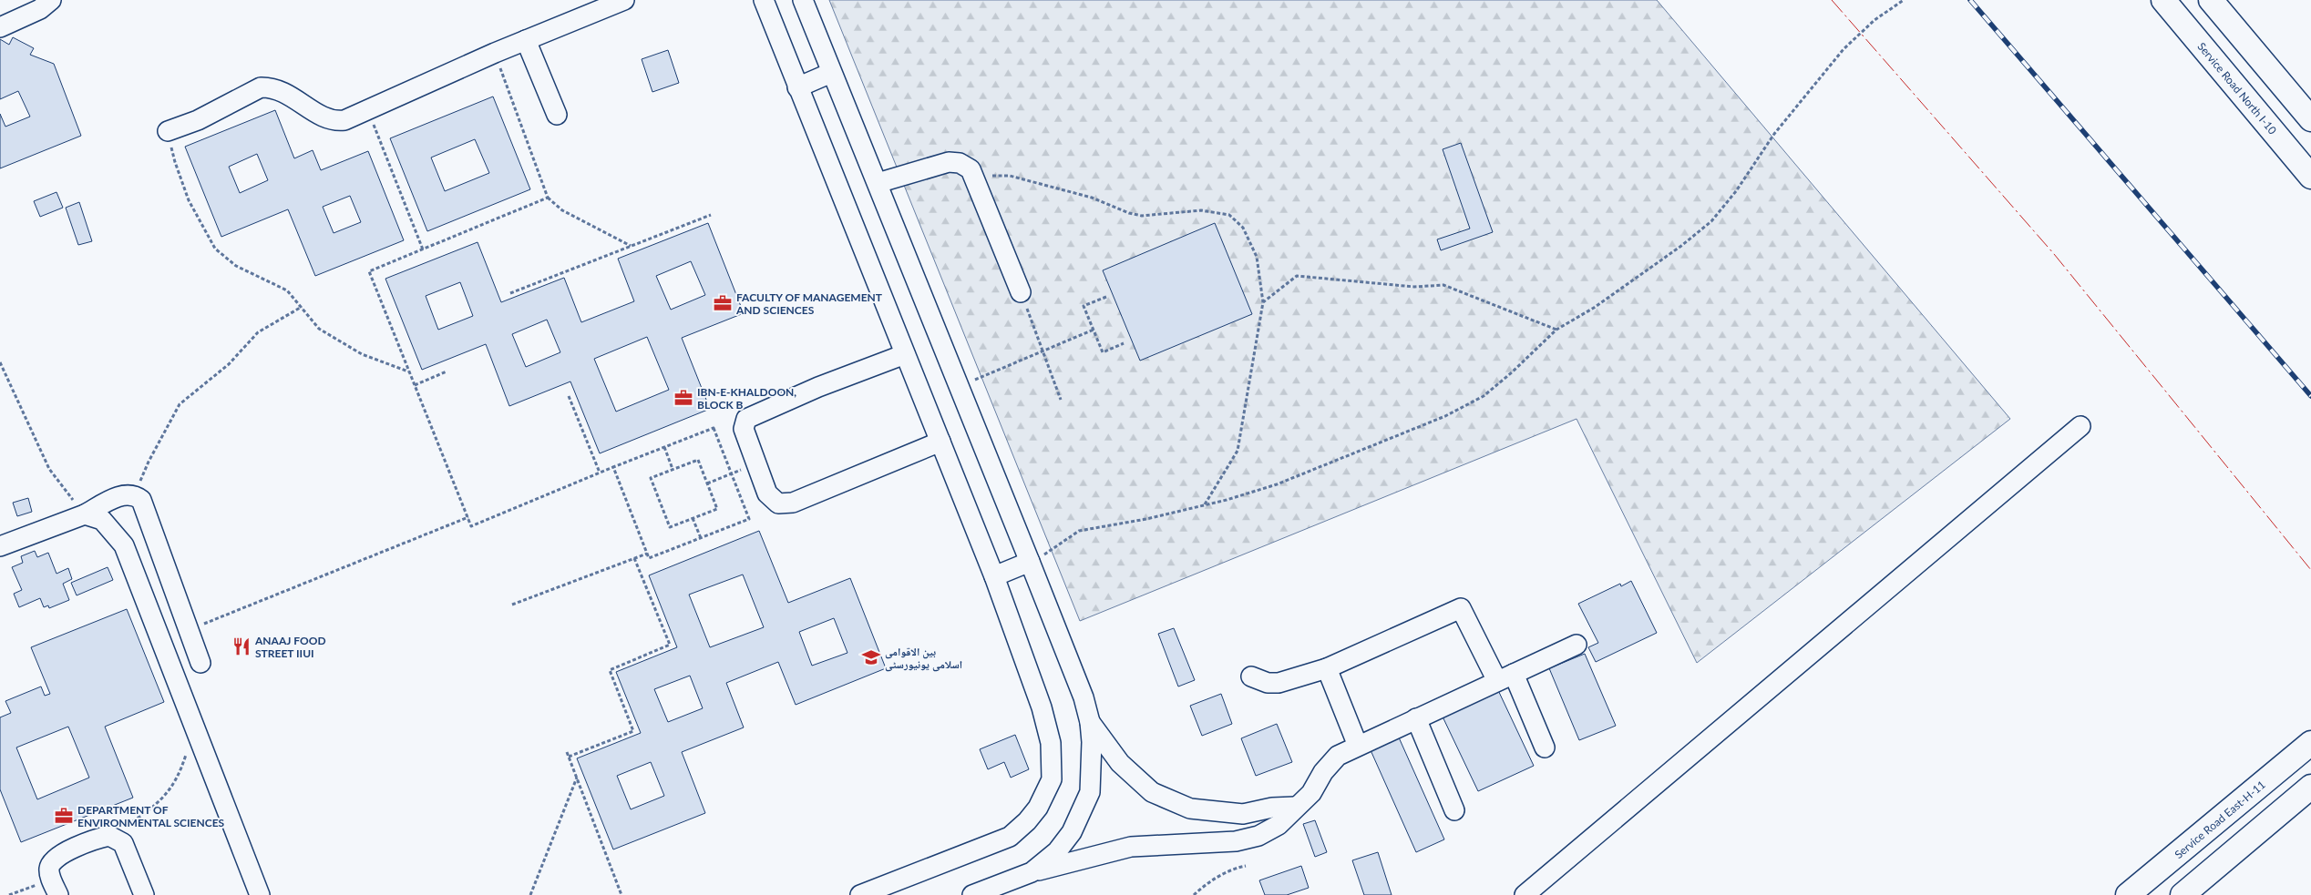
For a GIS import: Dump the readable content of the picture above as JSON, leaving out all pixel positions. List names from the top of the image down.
{
  "streets": {
    "main road": ["Service Road North I-10", "Service Road East-H-11"]
  },
  "places": {
    "office": ["FACULTY OF MANAGEMENT AND SCIENCES", "IBN-E-KHALDOON, BLOCK B", "DEPARTMENT OF ENVIRONMENTAL SCIENCES"],
    "restaurant": ["ANAAJ FOOD STREET IIUI"],
    "school or university": ["بین الاقوامی اسلامی یونیورسٹی"]
  }
}
